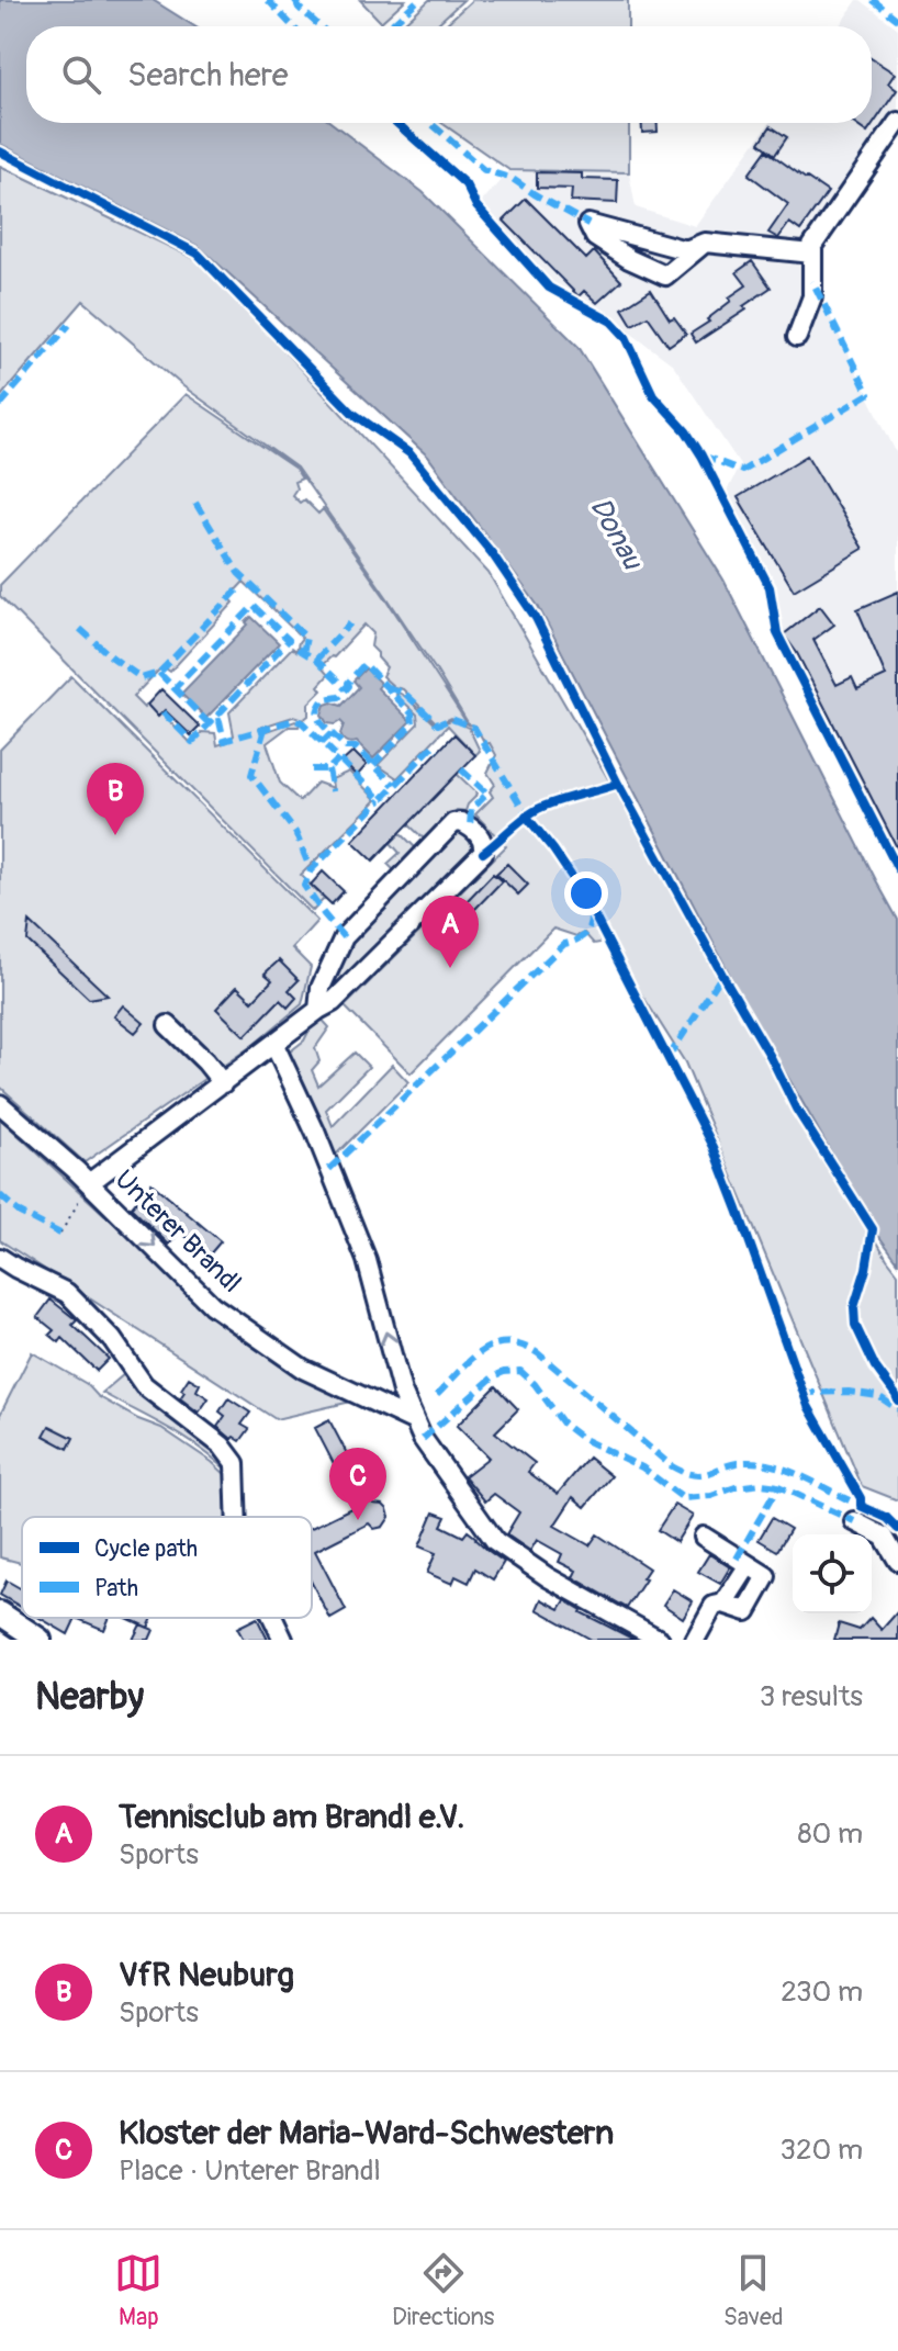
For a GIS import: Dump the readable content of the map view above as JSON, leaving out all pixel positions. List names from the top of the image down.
{
  "streets": {
    "street": ["Unterer Brandl"]
  },
  "water": ["Donau"],
  "legend": ["Cycle path", "Path"],
  "page": {
    "search": "Search here",
    "pins": ["B", "A", "C"],
    "heading": ["Nearby", "3 results"],
    "list": [
      {
        "mark": "A",
        "name": "Tennisclub am Brandl e.V.",
        "note": "Sports",
        "value": "80 m"
      },
      {
        "mark": "B",
        "name": "VfR Neuburg",
        "note": "Sports",
        "value": "230 m"
      },
      {
        "mark": "C",
        "name": "Kloster der Maria-Ward-Schwestern",
        "note": "Place · Unterer Brandl",
        "value": "320 m"
      }
    ],
    "nav": ["Map", "Directions", "Saved"]
  }
}
